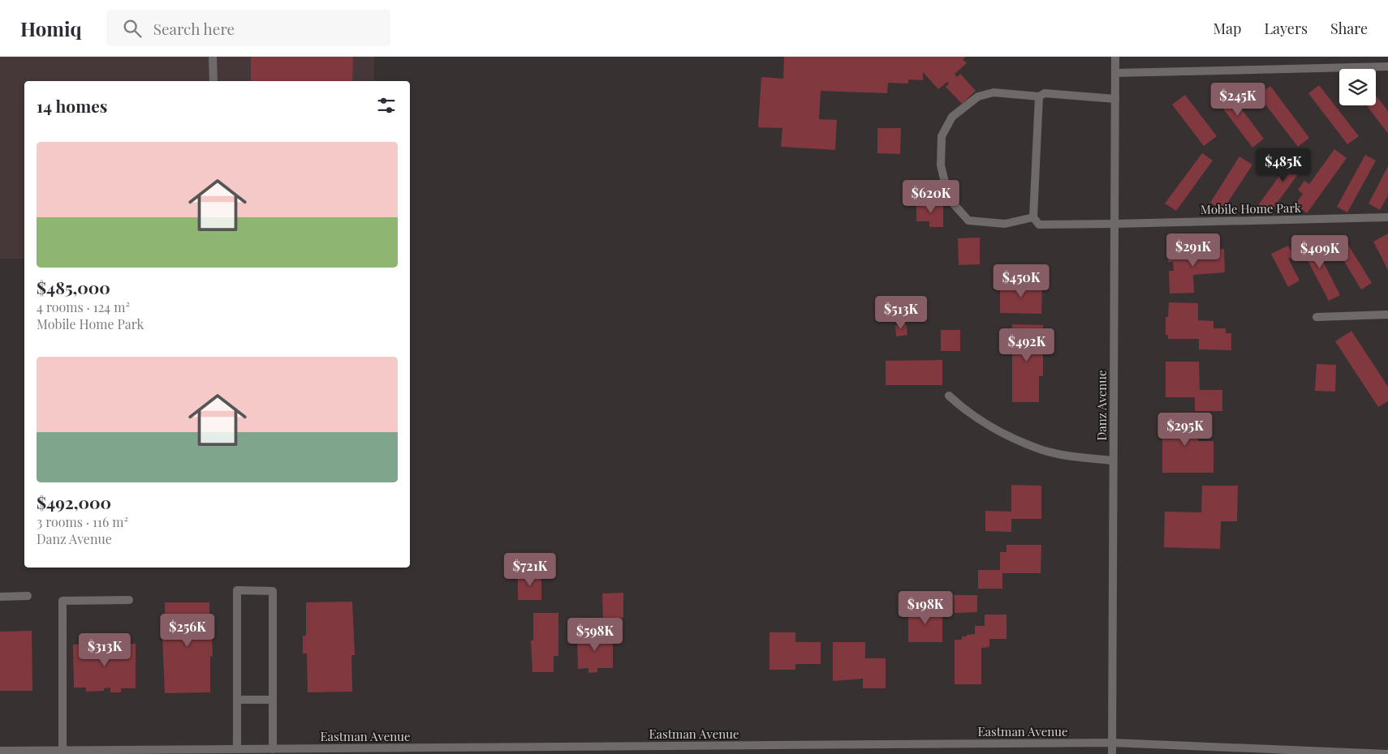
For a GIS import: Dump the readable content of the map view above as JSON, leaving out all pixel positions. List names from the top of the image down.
{
  "streets": {
    "street": ["Mobile Home Park", "Danz Avenue", "Eastman Avenue"]
  },
  "crossings": [
    ["Mobile Home Park", "Danz Avenue"],
    ["Danz Avenue", "Eastman Avenue"]
  ],
  "page": {
    "header": "Homiq",
    "search": "Search here",
    "nav": ["Map", "Layers", "Share"],
    "heading": "14 homes",
    "price": [
      "$245K",
      "$485K",
      "$620K",
      "$291K",
      "$409K",
      "$450K",
      "$513K",
      "$492K",
      "$295K",
      "$721K",
      "$198K",
      "$256K",
      "$598K",
      "$313K"
    ],
    "list": [
      {
        "name": "$485,000",
        "note": "4 rooms · 124 m² · Mobile Home Park"
      },
      {
        "name": "$492,000",
        "note": "3 rooms · 116 m² · Danz Avenue"
      }
    ]
  }
}
